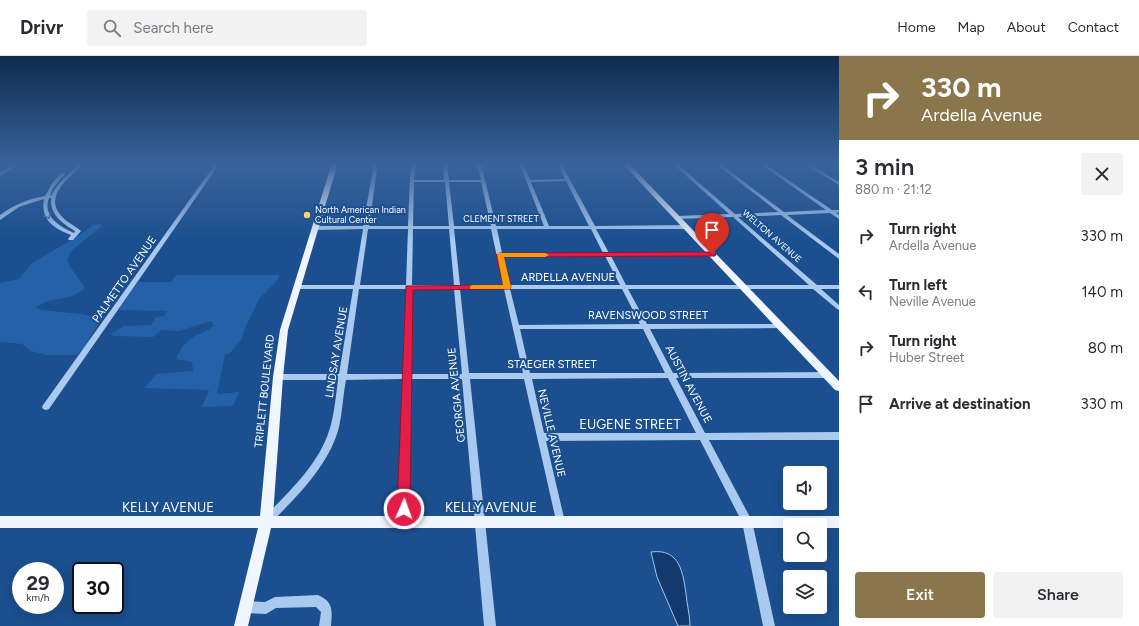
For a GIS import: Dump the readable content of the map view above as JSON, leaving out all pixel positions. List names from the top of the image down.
{
  "streets": {
    "main road": ["TRIPLETT BOULEVARD", "KELLY AVENUE"],
    "street": [
      "CLEMENT STREET",
      "WELTON AVENUE",
      "ARDELLA AVENUE",
      "PALMETTO AVENUE",
      "RAVENSWOOD STREET",
      "LINDSAY AVENUE",
      "STAEGER STREET",
      "AUSTIN AVENUE",
      "GEORGIA AVENUE",
      "EUGENE STREET",
      "NEVILLE AVENUE"
    ]
  },
  "crossings": [
    ["CLEMENT STREET", "LINDSAY AVENUE"],
    ["CLEMENT STREET", "AUSTIN AVENUE"],
    ["CLEMENT STREET", "TRIPLETT BOULEVARD"],
    ["CLEMENT STREET", "GEORGIA AVENUE"],
    ["CLEMENT STREET", "NEVILLE AVENUE"],
    ["WELTON AVENUE", "ARDELLA AVENUE"],
    ["ARDELLA AVENUE", "LINDSAY AVENUE"],
    ["ARDELLA AVENUE", "AUSTIN AVENUE"],
    ["ARDELLA AVENUE", "TRIPLETT BOULEVARD"],
    ["ARDELLA AVENUE", "GEORGIA AVENUE"],
    ["ARDELLA AVENUE", "NEVILLE AVENUE"],
    ["RAVENSWOOD STREET", "AUSTIN AVENUE"],
    ["RAVENSWOOD STREET", "NEVILLE AVENUE"],
    ["LINDSAY AVENUE", "STAEGER STREET"],
    ["LINDSAY AVENUE", "TRIPLETT BOULEVARD"],
    ["LINDSAY AVENUE", "KELLY AVENUE"],
    ["STAEGER STREET", "AUSTIN AVENUE"],
    ["STAEGER STREET", "TRIPLETT BOULEVARD"],
    ["STAEGER STREET", "GEORGIA AVENUE"],
    ["STAEGER STREET", "NEVILLE AVENUE"],
    ["AUSTIN AVENUE", "EUGENE STREET"],
    ["AUSTIN AVENUE", "KELLY AVENUE"],
    ["TRIPLETT BOULEVARD", "KELLY AVENUE"],
    ["GEORGIA AVENUE", "KELLY AVENUE"],
    ["EUGENE STREET", "NEVILLE AVENUE"],
    ["NEVILLE AVENUE", "KELLY AVENUE"]
  ],
  "places": ["North American Indian Cultural Center"],
  "page": {
    "header": "Drivr",
    "search": "Search here",
    "nav": [
      "Home",
      "Map",
      "About",
      "Contact"
    ],
    "turn": ["330 m", "Ardella Avenue"],
    "heading": ["3 min", "880 m · 21:12"],
    "list": [
      {
        "name": "Turn right",
        "note": "Ardella Avenue",
        "value": "330 m"
      },
      {
        "name": "Turn left",
        "note": "Neville Avenue",
        "value": "140 m"
      },
      {
        "name": "Turn right",
        "note": "Huber Street",
        "value": "80 m"
      },
      {
        "name": "Arrive at destination",
        "value": "330 m"
      }
    ],
    "speed": "29 km/h",
    "limit": "30",
    "buttons": ["Exit", "Share"]
  }
}
